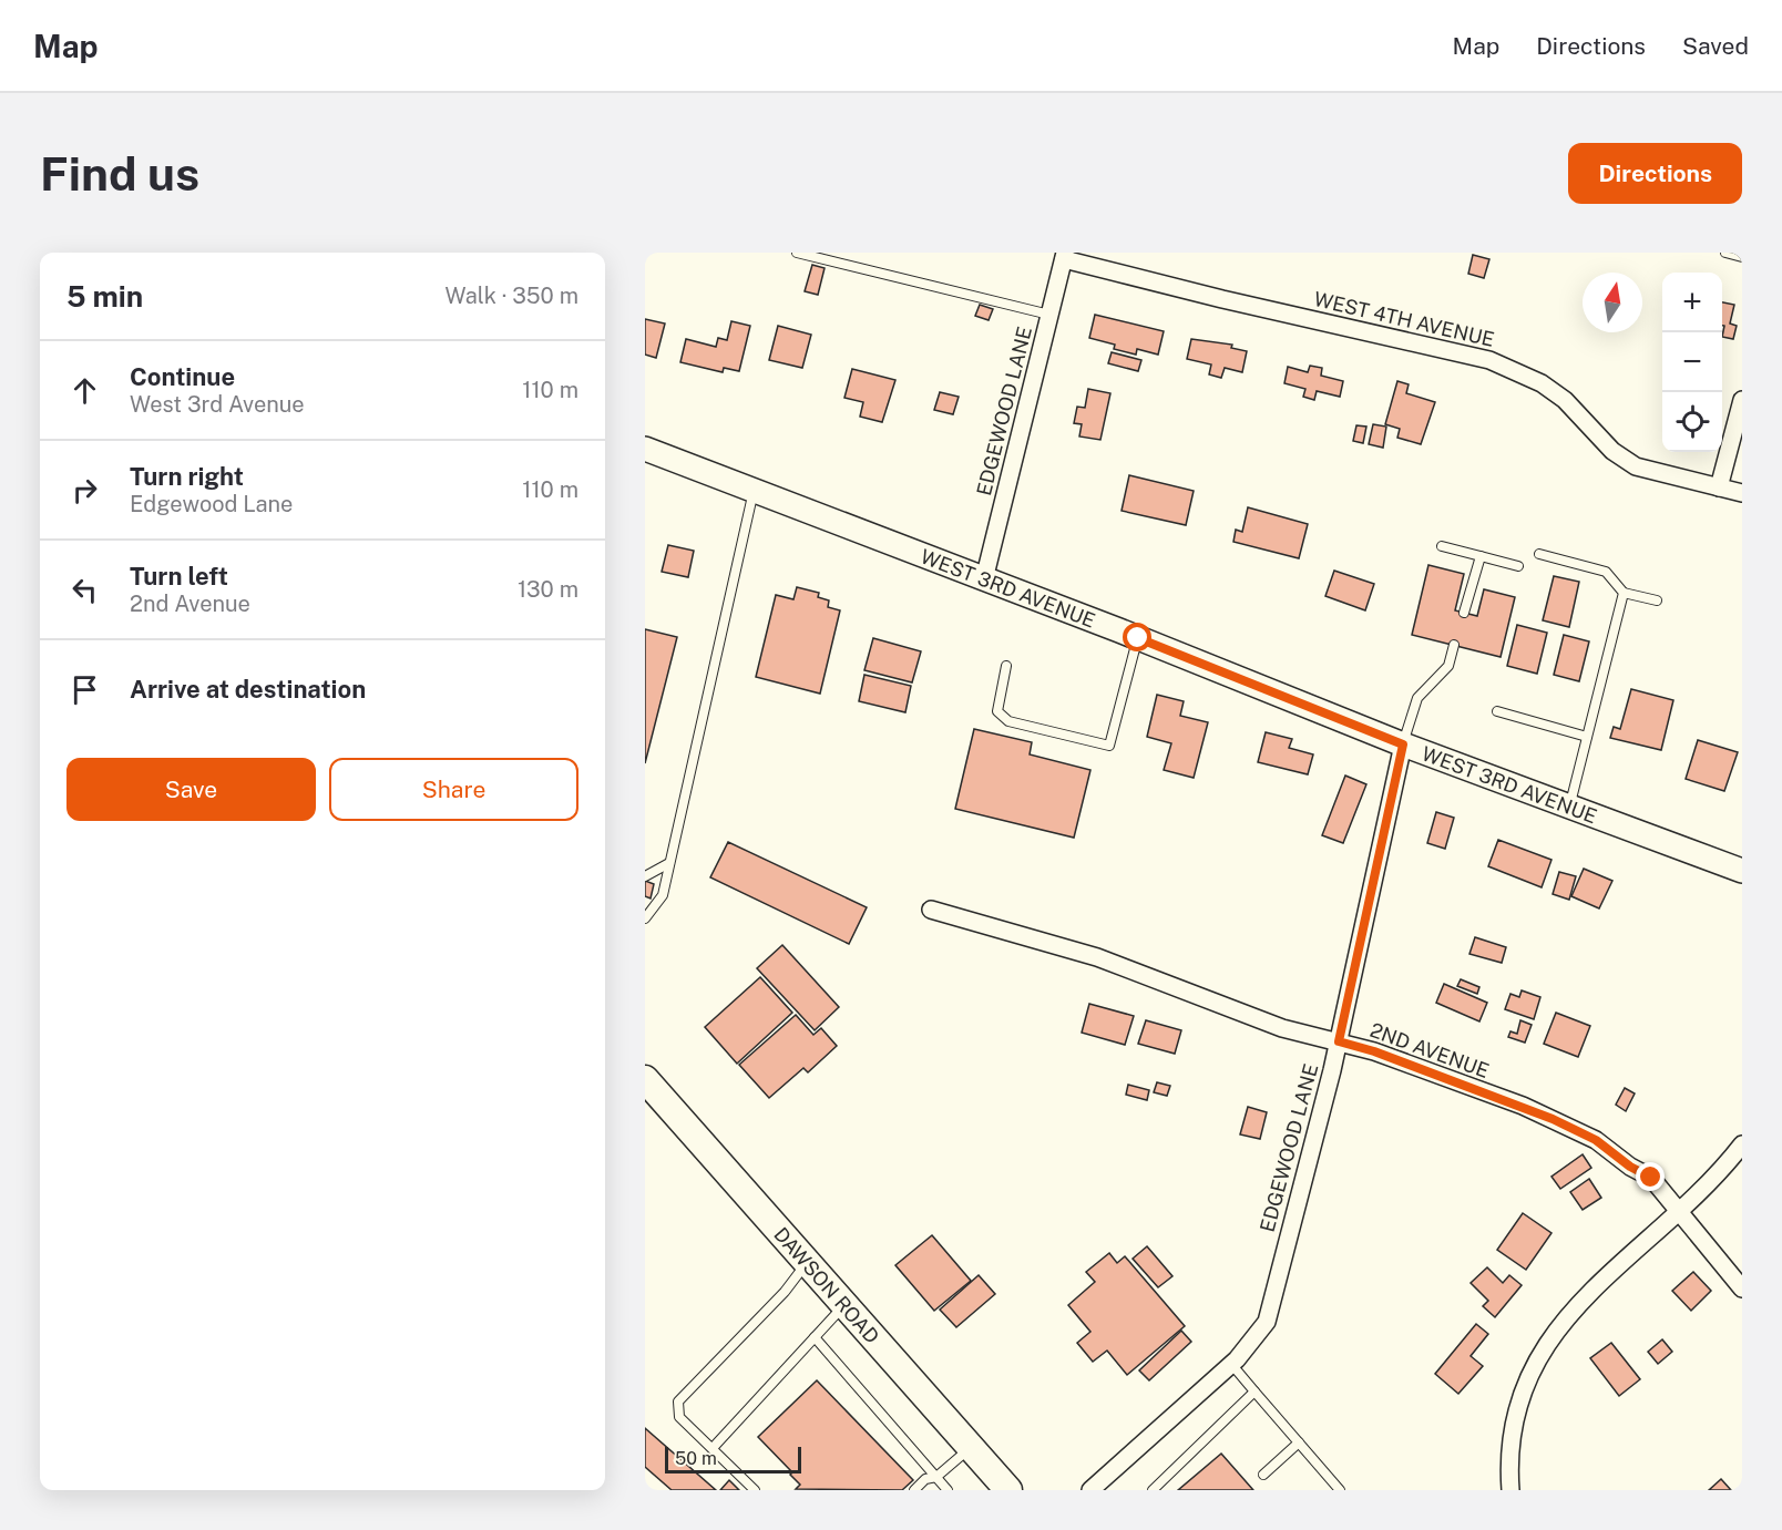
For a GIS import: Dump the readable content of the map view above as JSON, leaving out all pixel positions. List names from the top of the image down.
{
  "streets": {
    "main road": ["DAWSON ROAD"],
    "street": [
      "WEST 4TH AVENUE",
      "EDGEWOOD LANE",
      "WEST 3RD AVENUE",
      "2ND AVENUE"
    ]
  },
  "crossings": [
    ["WEST 4TH AVENUE", "EDGEWOOD LANE"],
    ["EDGEWOOD LANE", "WEST 3RD AVENUE"],
    ["EDGEWOOD LANE", "2ND AVENUE"]
  ],
  "scale_bar": "50 m",
  "north": "top",
  "page": {
    "header": "Map",
    "nav": ["Map", "Directions", "Saved"],
    "buttons": [
      "Directions",
      ["Save", "Share"]
    ],
    "title": "Find us",
    "heading": ["5 min", "Walk · 350 m"],
    "map_buttons": ["+", "−"],
    "list": [
      ["Continue", "West 3rd Avenue", "110 m"],
      ["Turn right", "Edgewood Lane", "110 m"],
      ["Turn left", "2nd Avenue", "130 m"],
      "Arrive at destination"
    ],
    "scale": "50 m"
  }
}
